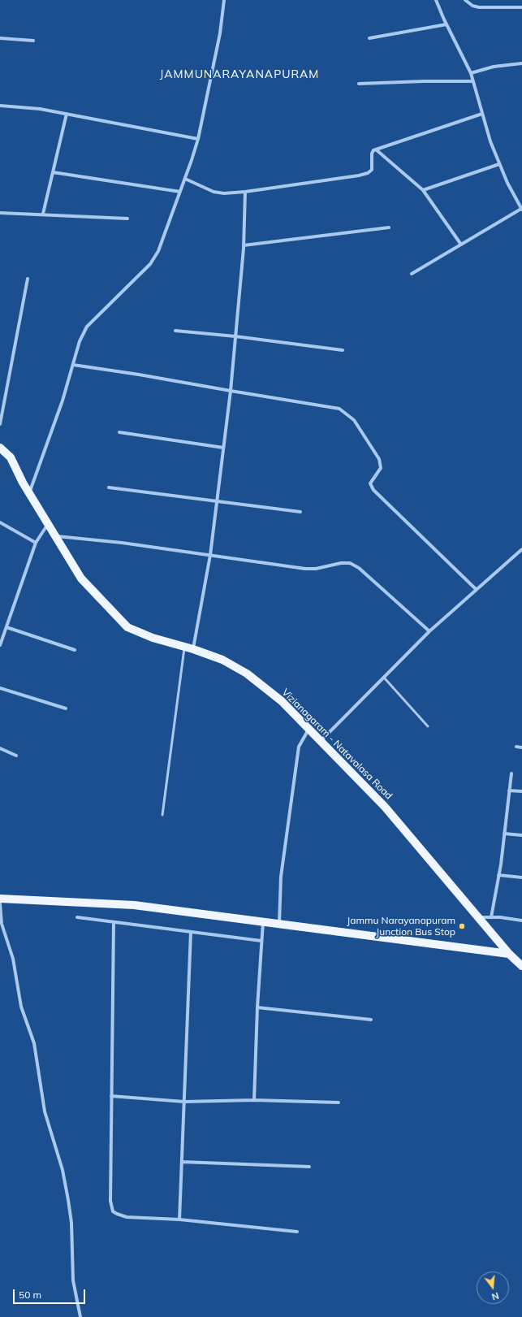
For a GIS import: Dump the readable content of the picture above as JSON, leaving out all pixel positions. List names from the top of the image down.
{
  "streets": {
    "main road": ["Vizianagaram - Natavalasa Road"]
  },
  "districts": ["JAMMUNARAYANAPURAM"],
  "places": ["Jammu Narayanapuram Junction Bus Stop"],
  "scale_bar": "50 m",
  "north": "bottom"
}
